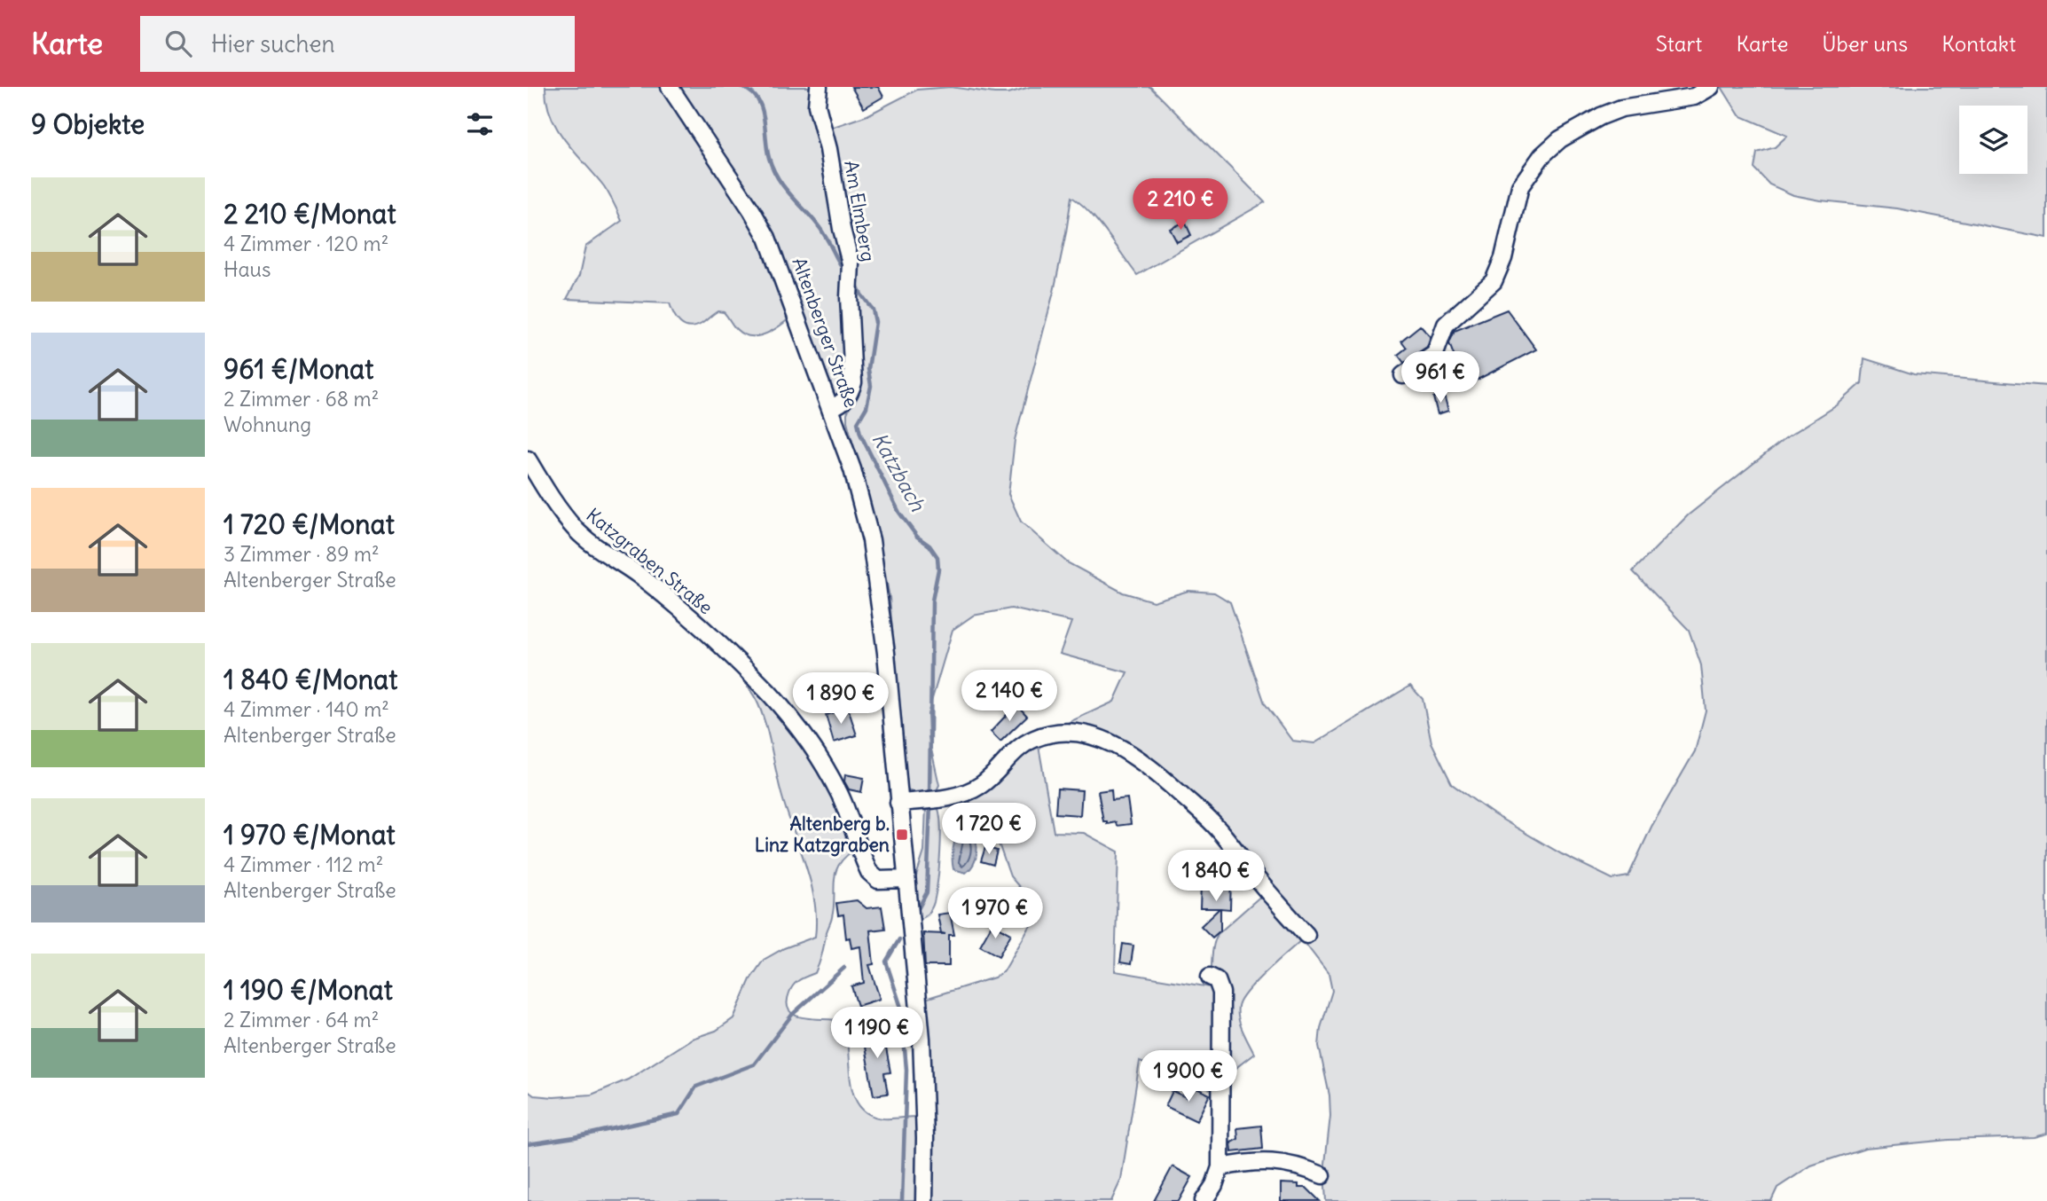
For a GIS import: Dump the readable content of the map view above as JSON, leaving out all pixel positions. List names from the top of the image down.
{
  "streets": {
    "street": ["Am Elmberg", "Altenberger Straße", "Katzgraben Straße"]
  },
  "crossings": [
    ["Am Elmberg", "Altenberger Straße"],
    ["Altenberger Straße", "Katzgraben Straße"]
  ],
  "water": ["Katzbach"],
  "places": {
    "transit": ["Altenberg b. Linz Katzgraben"]
  },
  "page": {
    "header": "Karte",
    "search": "Hier suchen",
    "nav": [
      "Start",
      "Karte",
      "Über uns",
      "Kontakt"
    ],
    "heading": "9 Objekte",
    "list": [
      {
        "name": "2 210 €/Monat",
        "note": "4 Zimmer · 120 m² · Haus"
      },
      {
        "name": "961 €/Monat",
        "note": "2 Zimmer · 68 m² · Wohnung"
      },
      {
        "name": "1 720 €/Monat",
        "note": "3 Zimmer · 89 m² · Altenberger Straße"
      },
      {
        "name": "1 840 €/Monat",
        "note": "4 Zimmer · 140 m² · Altenberger Straße"
      },
      {
        "name": "1 970 €/Monat",
        "note": "4 Zimmer · 112 m² · Altenberger Straße"
      },
      {
        "name": "1 190 €/Monat",
        "note": "2 Zimmer · 64 m² · Altenberger Straße"
      }
    ],
    "price": [
      "2 210 €",
      "961 €",
      "2 140 €",
      "1 890 €",
      "1 720 €",
      "1 840 €",
      "1 970 €",
      "1 190 €",
      "1 900 €"
    ]
  }
}
